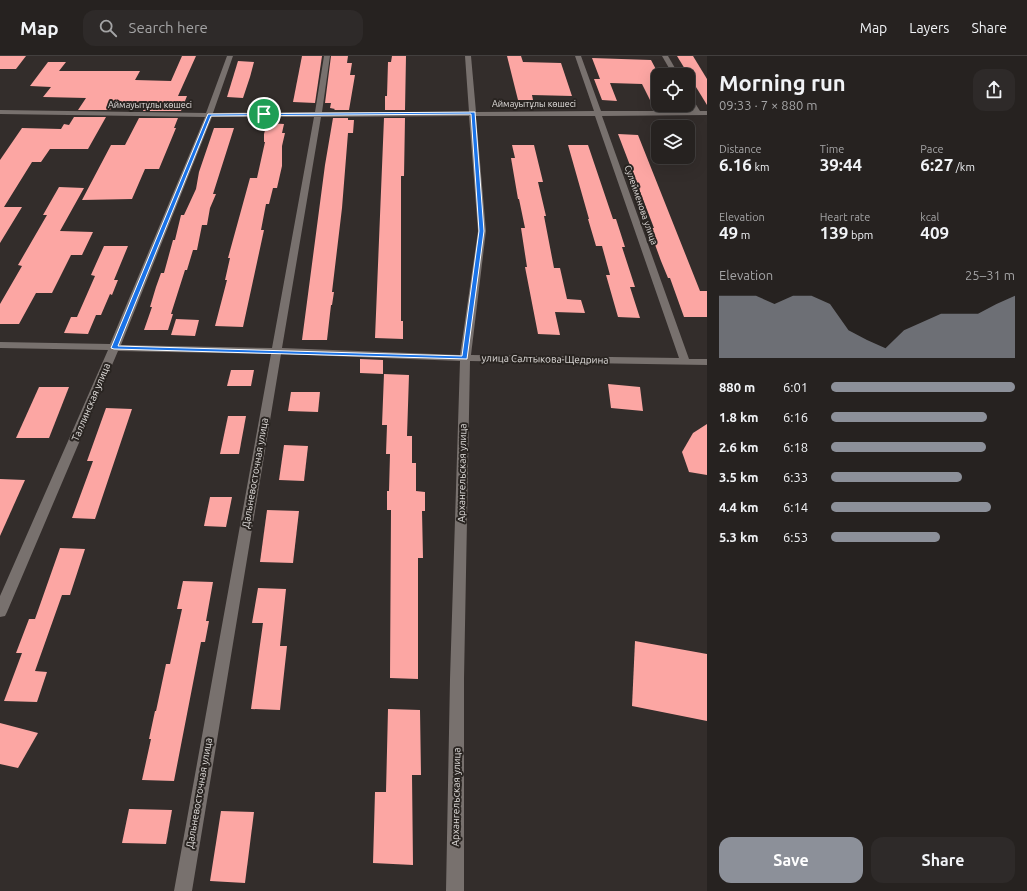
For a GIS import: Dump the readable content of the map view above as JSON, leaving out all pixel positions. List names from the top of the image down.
{
  "streets": {
    "street": [
      "Аймауытұлы көшесі",
      "Сулейменова улица",
      "улица Салтыкова-Щедрина",
      "Таллинская улица",
      "Дальневосточная улица",
      "Архангельская улица"
    ]
  },
  "crossings": [
    ["Аймауытұлы көшесі", "Сулейменова улица"],
    ["Аймауытұлы көшесі", "Таллинская улица"],
    ["Аймауытұлы көшесі", "Дальневосточная улица"],
    ["Аймауытұлы көшесі", "Архангельская улица"],
    ["Сулейменова улица", "улица Салтыкова-Щедрина"],
    ["улица Салтыкова-Щедрина", "Таллинская улица"],
    ["улица Салтыкова-Щедрина", "Дальневосточная улица"],
    ["улица Салтыкова-Щедрина", "Архангельская улица"]
  ],
  "page": {
    "header": "Map",
    "search": "Search here",
    "nav": ["Map", "Layers", "Share"],
    "heading": ["Morning run", "09:33 · 7 × 880 m"],
    "stats": [
      ["Distance", "6.16 km"],
      ["Time", "39:44"],
      ["Pace", "6:27 /km"],
      ["Elevation", "49 m"],
      ["Heart rate", "139 bpm"],
      ["kcal", "409"]
    ],
    "chart": ["Elevation", "25–31 m"],
    "list": [
      {
        "name": "880 m",
        "note": "6:01"
      },
      {
        "name": "1.8 km",
        "note": "6:16"
      },
      {
        "name": "2.6 km",
        "note": "6:18"
      },
      {
        "name": "3.5 km",
        "note": "6:33"
      },
      {
        "name": "4.4 km",
        "note": "6:14"
      },
      {
        "name": "5.3 km",
        "note": "6:53"
      }
    ],
    "buttons": ["Save", "Share"]
  }
}
